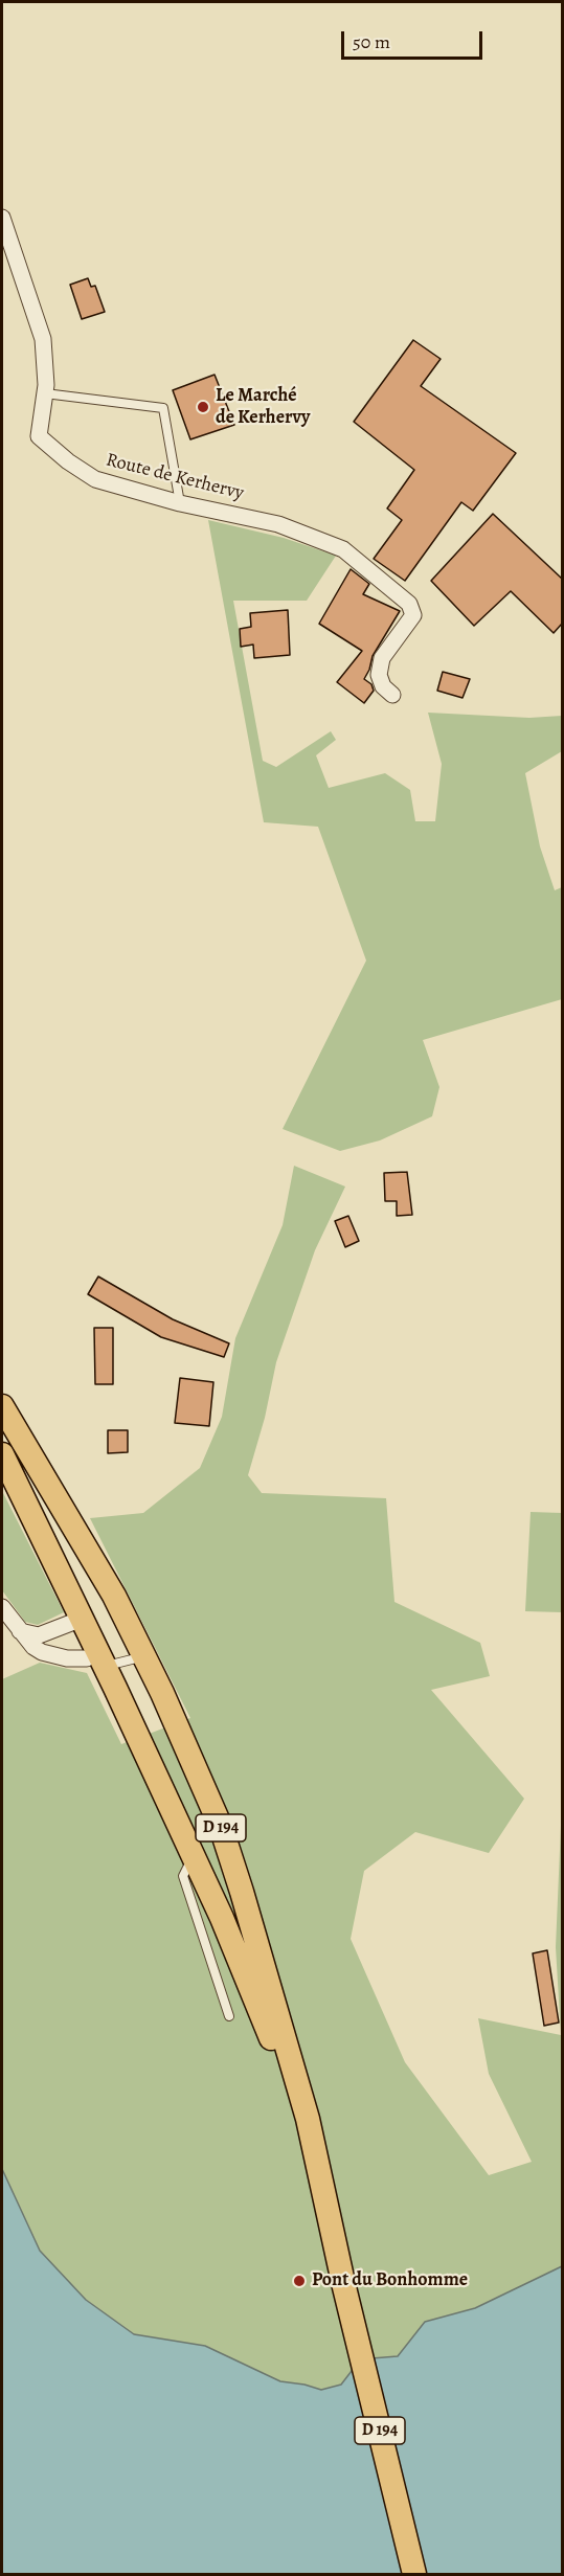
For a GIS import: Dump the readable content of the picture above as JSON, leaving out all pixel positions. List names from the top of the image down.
{
  "streets": {
    "main road": ["D 194"],
    "street": ["Route de Kerhervy"]
  },
  "places": ["Le Marché de Kerhervy", "Pont du Bonhomme"],
  "scale_bar": "50 m"
}
